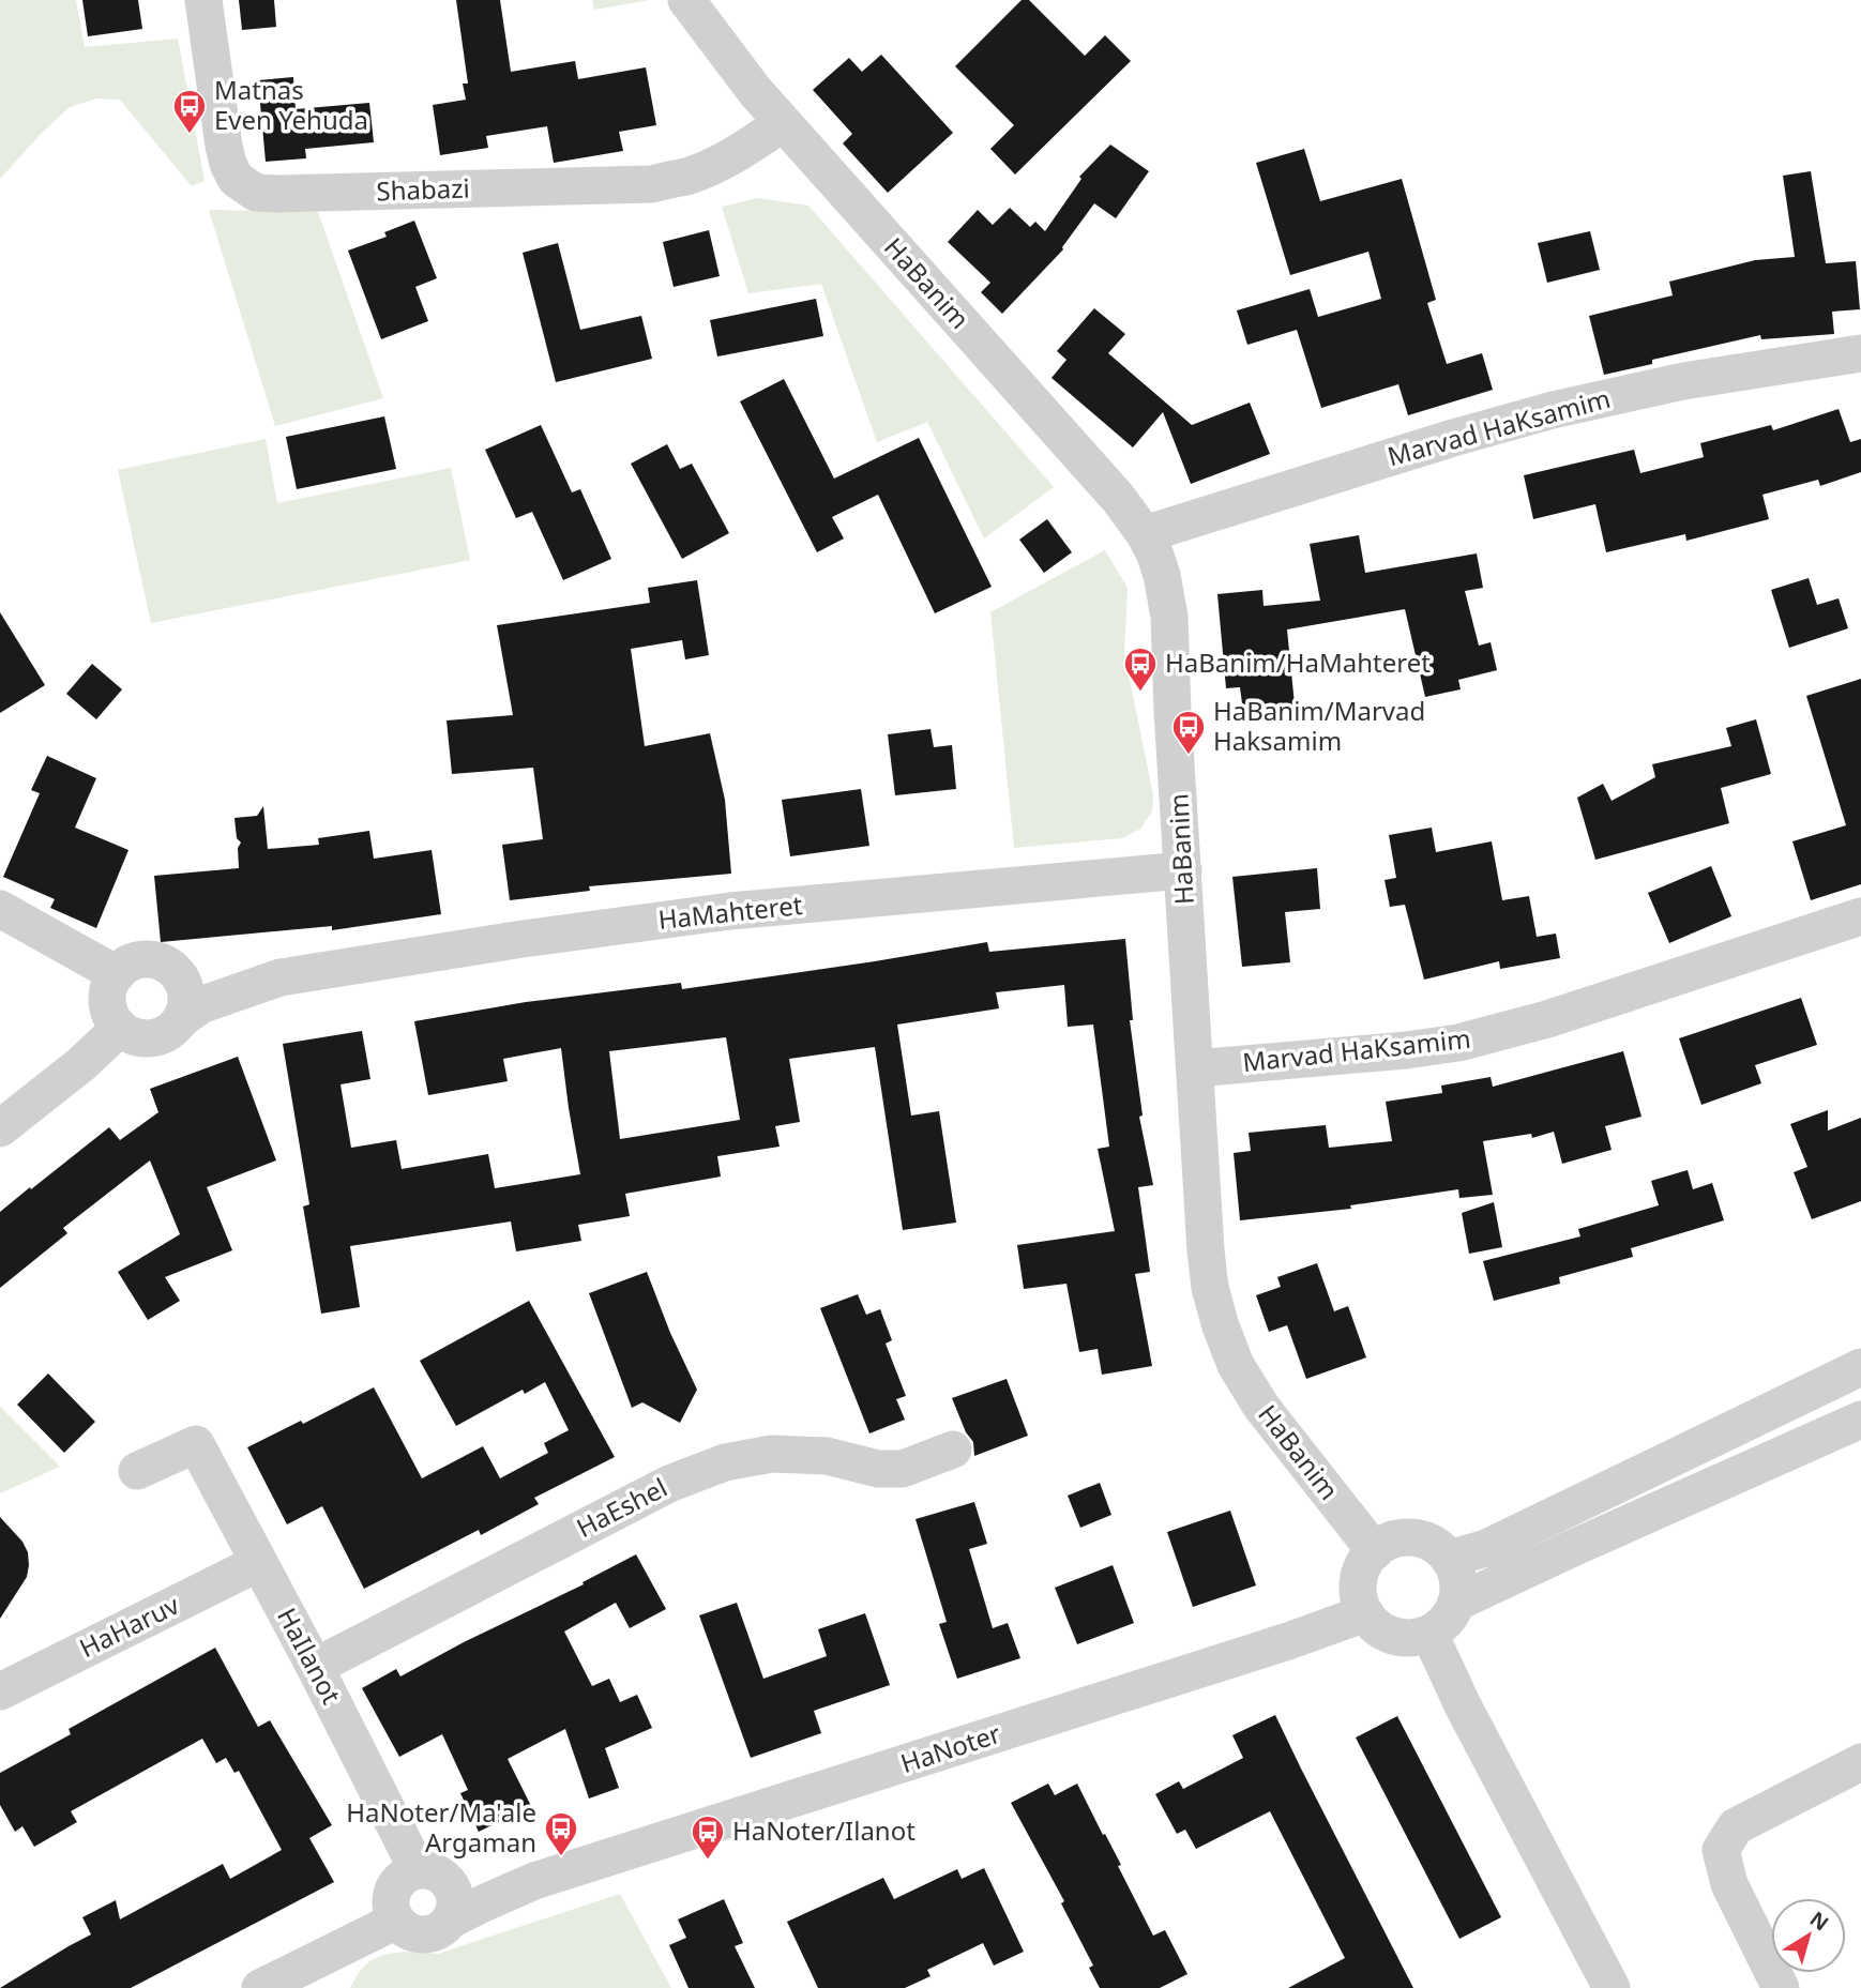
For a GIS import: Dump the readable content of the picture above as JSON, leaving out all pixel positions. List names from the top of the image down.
{
  "streets": {
    "street": [
      "Shabazi",
      "HaBanim",
      "Marvad HaKsamim",
      "HaMahteret",
      "HaEshel",
      "HaHaruv",
      "HaIlanot",
      "HaNoter"
    ]
  },
  "crossings": [
    ["Shabazi", "HaBanim"],
    ["HaBanim", "Marvad HaKsamim"],
    ["HaBanim", "HaMahteret"],
    ["HaBanim", "HaNoter"],
    ["HaEshel", "HaIlanot"],
    ["HaHaruv", "HaIlanot"],
    ["HaIlanot", "HaNoter"]
  ],
  "places": {
    "bus stop": [
      "Matnas Even Yehuda",
      "HaBanim/HaMahteret",
      "HaBanim/Marvad Haksamim",
      "HaNoter/Ma'ale Argaman",
      "HaNoter/Ilanot"
    ]
  },
  "north": "top right"
}
